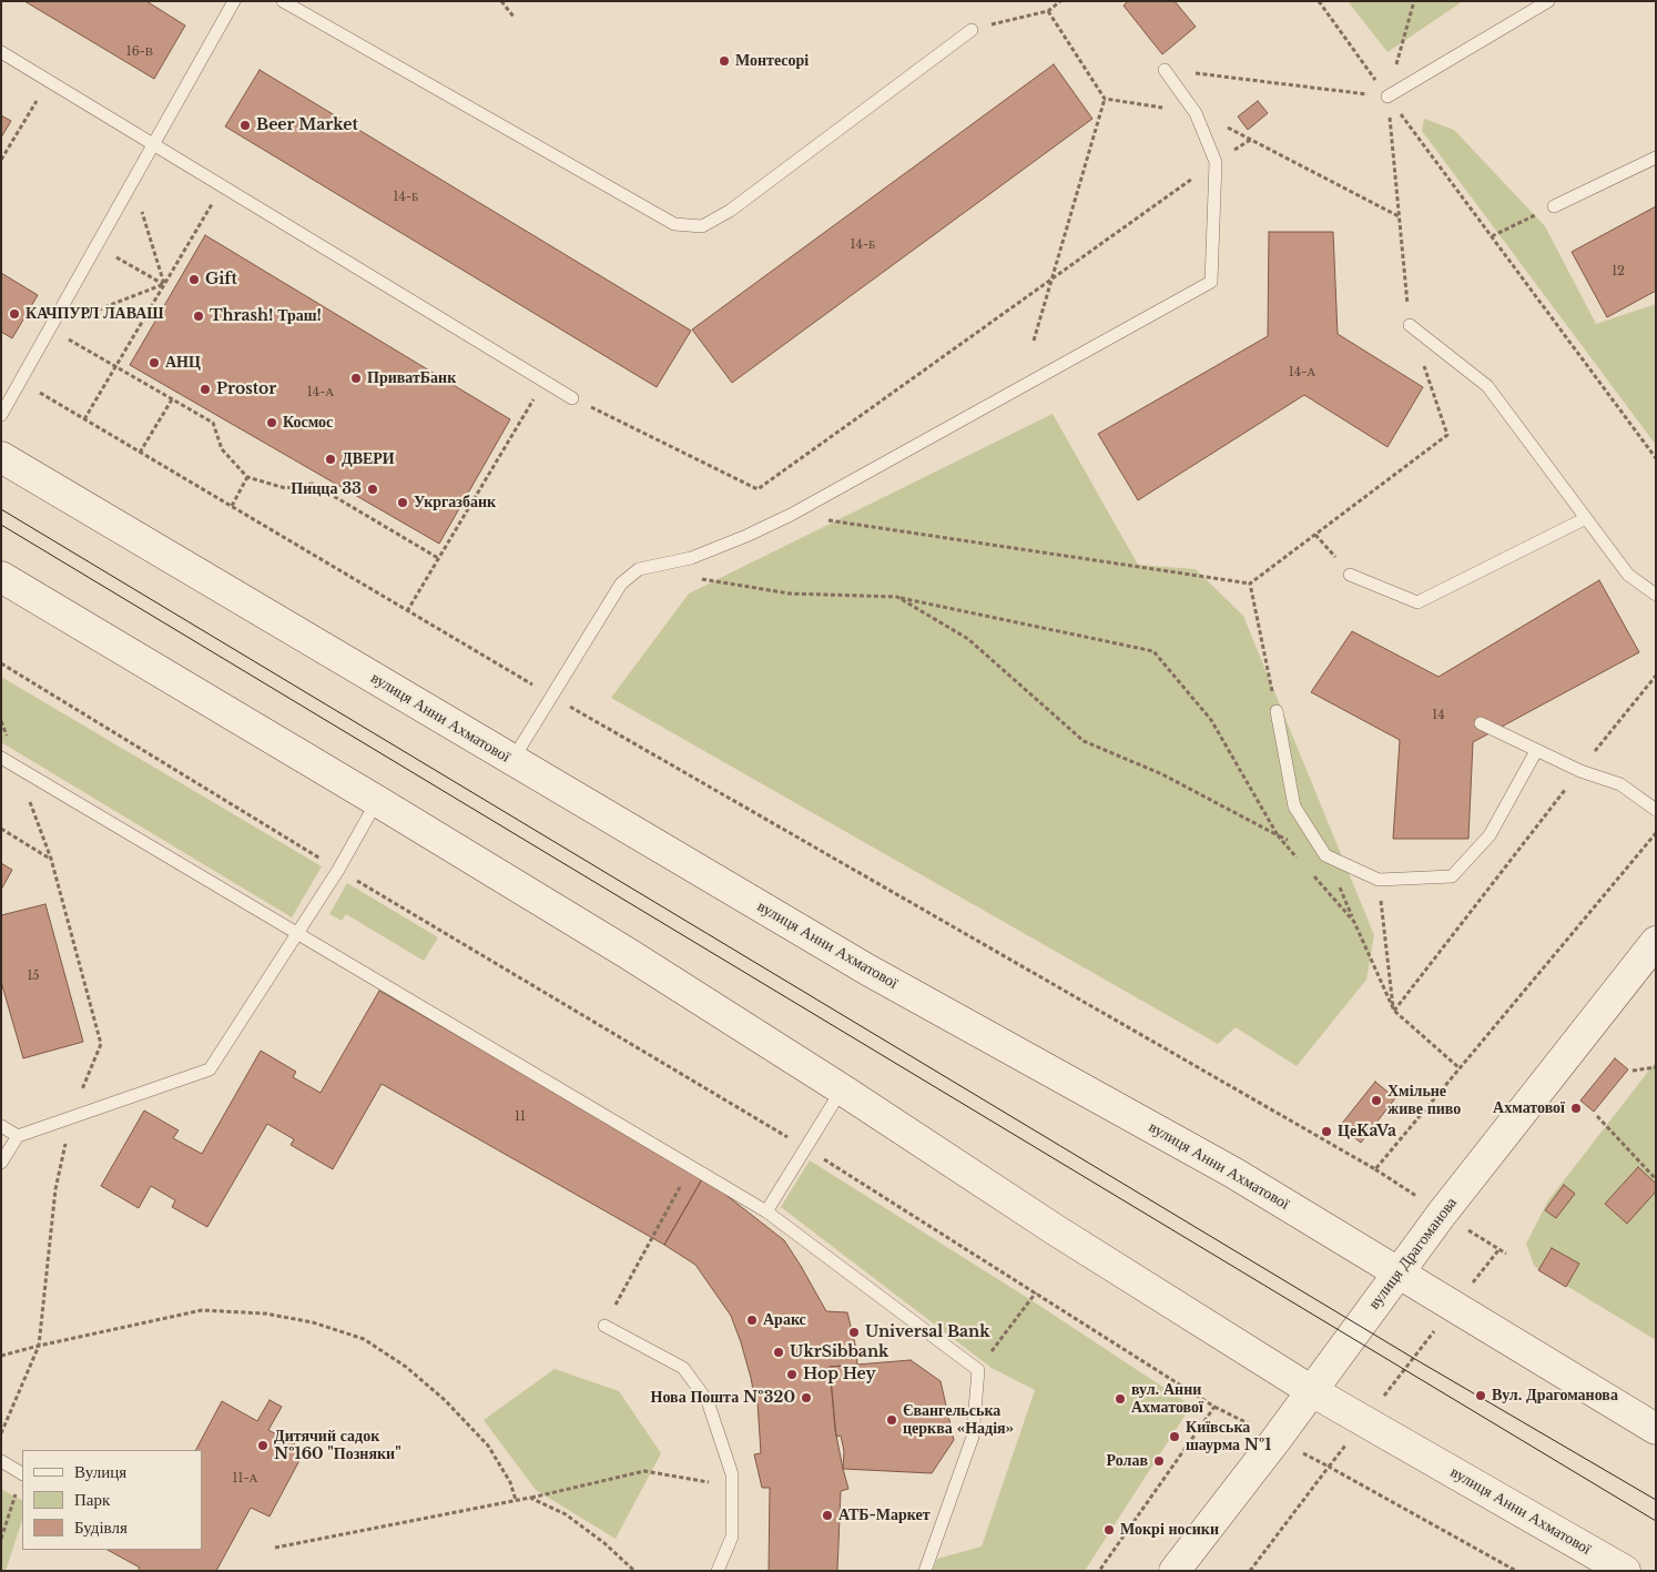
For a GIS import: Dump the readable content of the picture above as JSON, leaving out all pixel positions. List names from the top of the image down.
{
  "streets": {
    "main road": ["вулиця Анни Ахматової", "вулиця Драгоманова"]
  },
  "crossings": [
    ["вулиця Анни Ахматової", "вулиця Драгоманова"]
  ],
  "places": [
    "Монтесорі",
    "Beer Market",
    "Gift",
    "КАЧПУРЛ ЛАВАШ",
    "Thrash! Траш!",
    "АНЦ",
    "ПриватБанк",
    "Prostor",
    "Космос",
    "ДВЕРИ",
    "Пицца 33",
    "Укргазбанк",
    "Хмільне живе пиво",
    "Ахматової",
    "ЦеKaVa",
    "Аракс",
    "Universal Bank",
    "UkrSibbank",
    "Hop Hey",
    "Вул. Драгоманова",
    "Нова Пошта №320",
    "вул. Анни Ахматової",
    "Євангельська церква «Надія»",
    "Київська шаурма №1",
    "Дитячий садок №160 \"Позняки\"",
    "Ролав",
    "АТБ-Маркет",
    "Мокрі носики"
  ],
  "house_numbers": [
    "16-В",
    "14-Б",
    "14-Б",
    "12",
    "14-А",
    "14-А",
    "14",
    "15",
    "11",
    "11-А"
  ],
  "legend": ["Вулиця", "Парк", "Будівля"]
}
